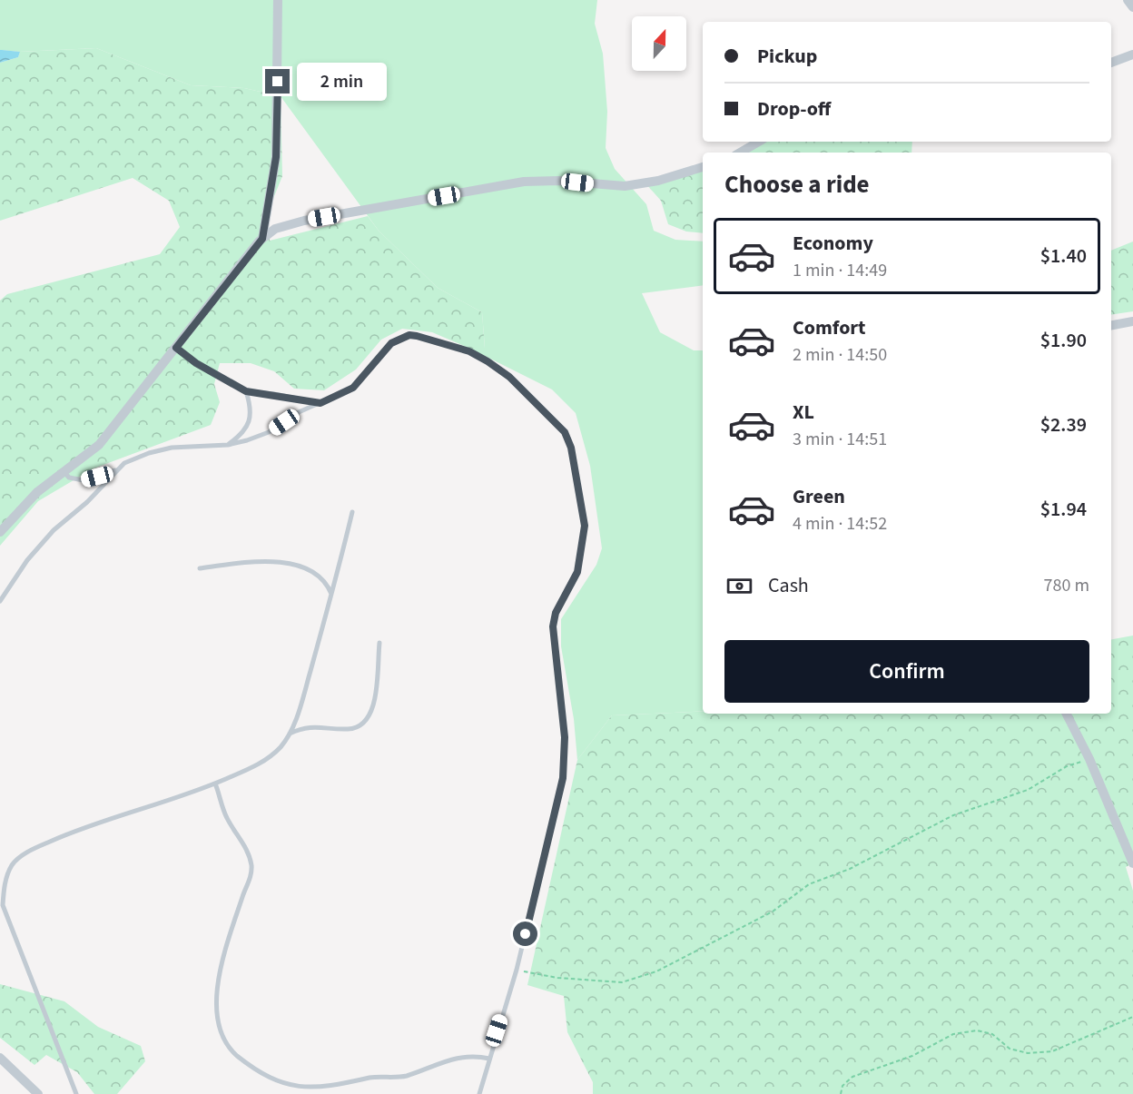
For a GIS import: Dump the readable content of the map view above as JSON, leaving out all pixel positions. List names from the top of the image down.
{
  "north": "top",
  "page": {
    "banner": ["Pickup", "Drop-off"],
    "bubble": "2 min",
    "heading": "Choose a ride",
    "list": [
      {
        "name": "Economy",
        "note": "1 min · 14:49",
        "value": "$1.40"
      },
      {
        "name": "Comfort",
        "note": "2 min · 14:50",
        "value": "$1.90"
      },
      {
        "name": "XL",
        "note": "3 min · 14:51",
        "value": "$2.39"
      },
      {
        "name": "Green",
        "note": "4 min · 14:52",
        "value": "$1.94"
      }
    ],
    "pay": ["Cash", "780 m"],
    "buttons": "Confirm"
  }
}
